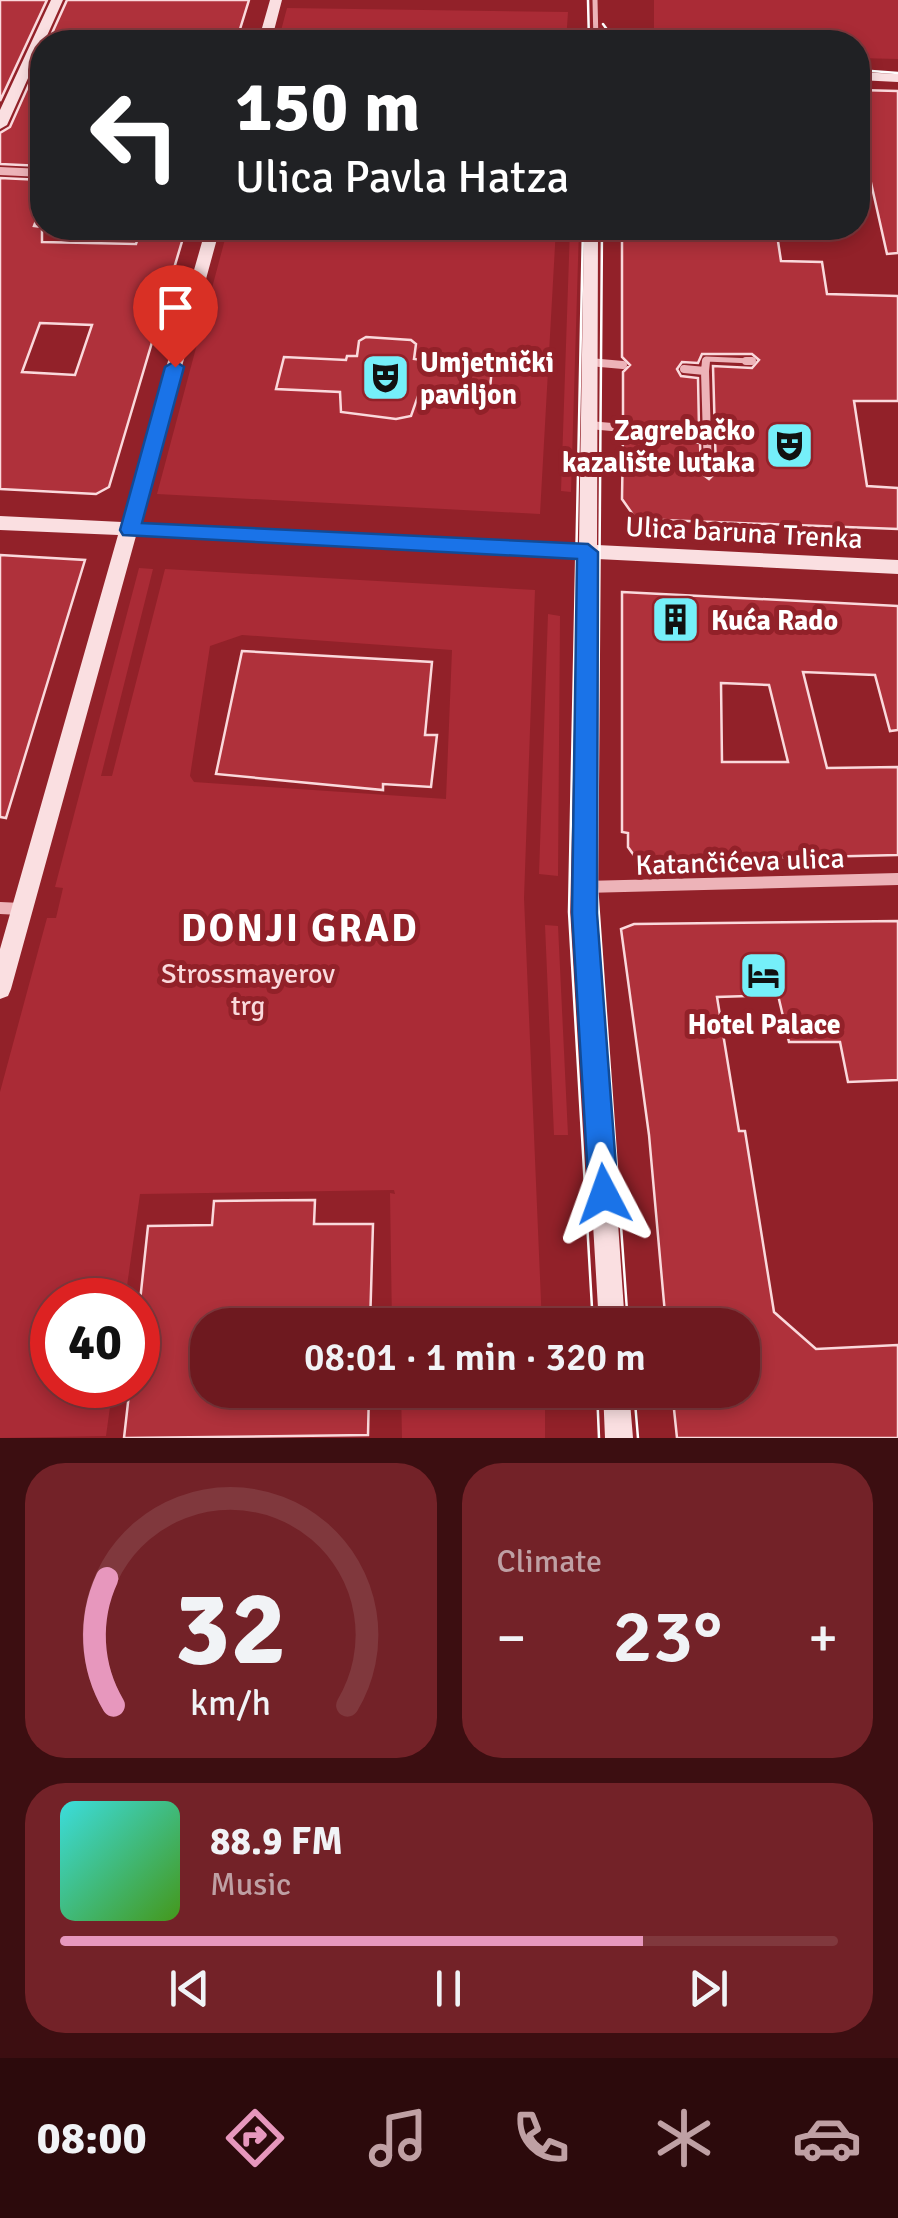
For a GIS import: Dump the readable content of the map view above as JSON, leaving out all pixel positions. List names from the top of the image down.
{
  "streets": {
    "street": ["Ulica baruna Trenka", "Katančićeva ulica"]
  },
  "districts": ["DONJI GRAD"],
  "parks": ["Strossmayerov trg"],
  "places": {
    "theatre": ["Umjetnički paviljon", "Zagrebačko kazalište lutaka"],
    "building": ["Kuća Rado"],
    "hotel": ["Hotel Palace"]
  },
  "page": {
    "turn": ["150 m", "Ulica Pavla Hatza"],
    "limit": "40",
    "trip": "08:01 · 1 min · 320 m",
    "tile": "Climate",
    "heat": ["−", "23°", "+"],
    "song": ["88.9 FM", "Music"],
    "tabs": "08:00",
    "gauge": ["32", "km/h"]
  }
}
